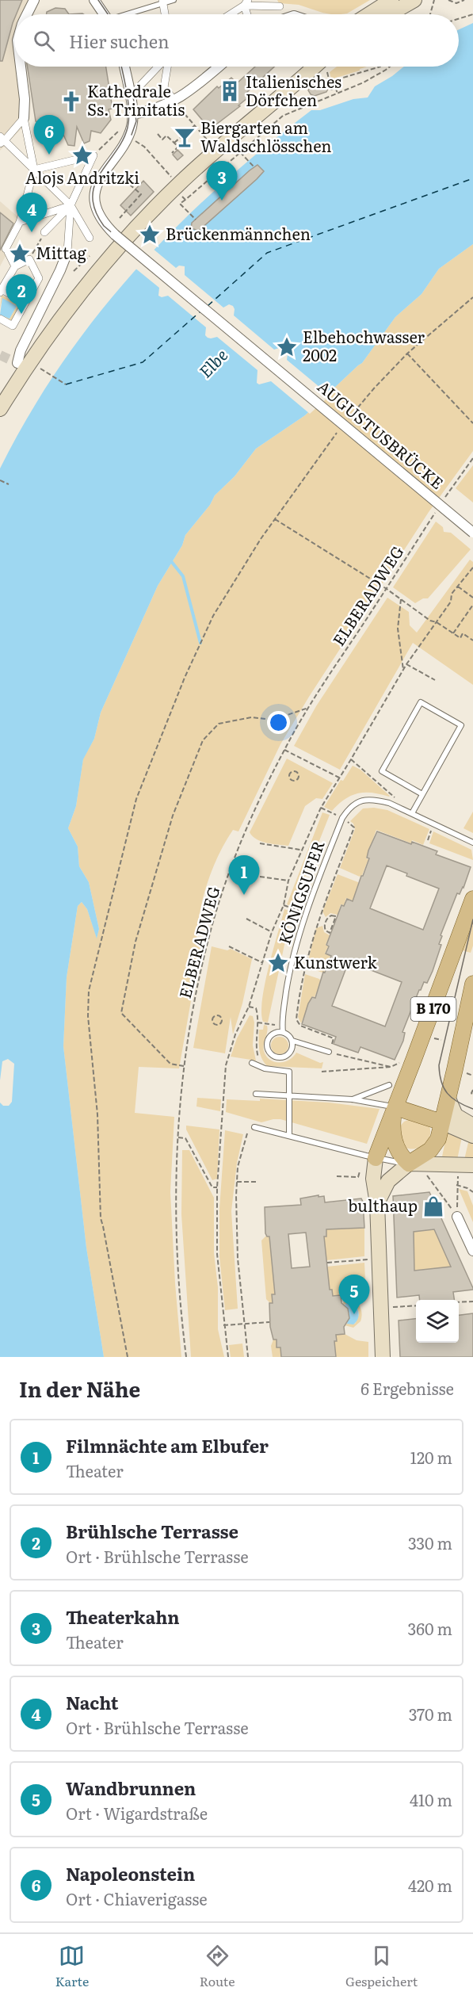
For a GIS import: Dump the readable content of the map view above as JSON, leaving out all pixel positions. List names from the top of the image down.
{
  "streets": {
    "main road": ["B 170"],
    "street": ["AUGUSTUSBRÜCKE"],
    "lane": ["KÖNIGSUFER"],
    "path": ["ELBERADWEG"]
  },
  "water": ["Elbe"],
  "places": {
    "building": ["Italienisches Dörfchen"],
    "church": ["Kathedrale Ss. Trinitatis"],
    "bar": ["Biergarten am Waldschlösschen"],
    "place": [
      "Alojs Andritzki",
      "Brückenmännchen",
      "Mittag",
      "Elbehochwasser 2002",
      "Kunstwerk"
    ],
    "shop": ["bulthaup"]
  },
  "page": {
    "search": "Hier suchen",
    "pins": [
      "6",
      "3",
      "4",
      "2",
      "1",
      "5"
    ],
    "heading": ["In der Nähe", "6 Ergebnisse"],
    "list": [
      {
        "mark": "1",
        "name": "Filmnächte am Elbufer",
        "note": "Theater",
        "value": "120 m"
      },
      {
        "mark": "2",
        "name": "Brühlsche Terrasse",
        "note": "Ort · Brühlsche Terrasse",
        "value": "330 m"
      },
      {
        "mark": "3",
        "name": "Theaterkahn",
        "note": "Theater",
        "value": "360 m"
      },
      {
        "mark": "4",
        "name": "Nacht",
        "note": "Ort · Brühlsche Terrasse",
        "value": "370 m"
      },
      {
        "mark": "5",
        "name": "Wandbrunnen",
        "note": "Ort · Wigardstraße",
        "value": "410 m"
      },
      {
        "mark": "6",
        "name": "Napoleonstein",
        "note": "Ort · Chiaverigasse",
        "value": "420 m"
      }
    ],
    "nav": ["Karte", "Route", "Gespeichert"]
  }
}
